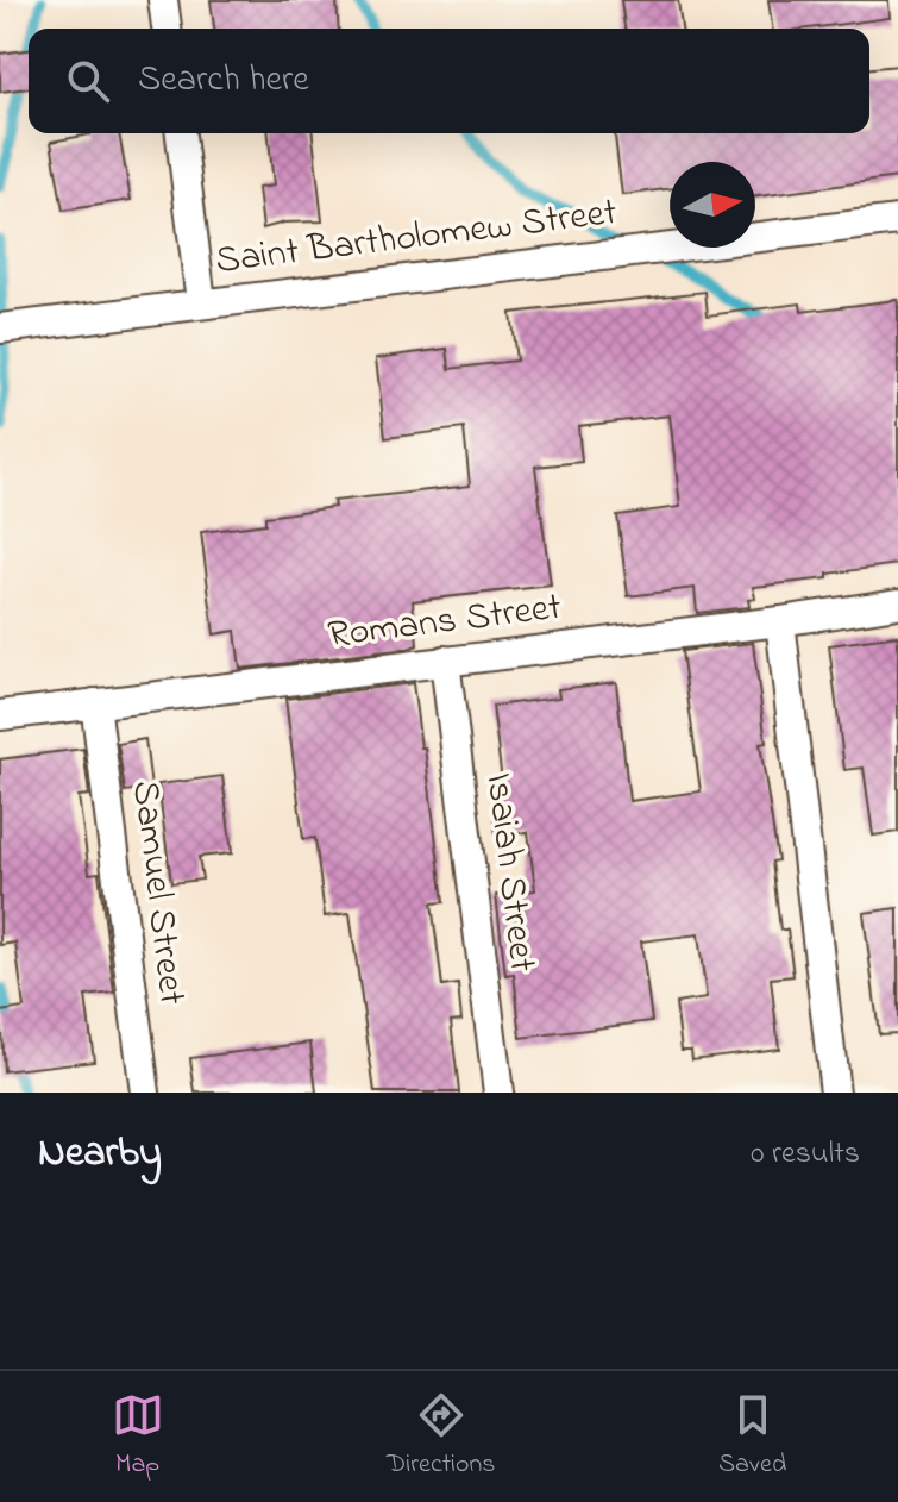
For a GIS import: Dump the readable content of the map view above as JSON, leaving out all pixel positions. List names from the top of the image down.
{
  "streets": {
    "street": [
      "Saint Bartholomew Street",
      "Romans Street",
      "Isaiah Street",
      "Samuel Street"
    ]
  },
  "crossings": [
    ["Romans Street", "Isaiah Street"],
    ["Romans Street", "Samuel Street"]
  ],
  "north": "right",
  "page": {
    "search": "Search here",
    "heading": ["Nearby", "0 results"],
    "nav": ["Map", "Directions", "Saved"]
  }
}
